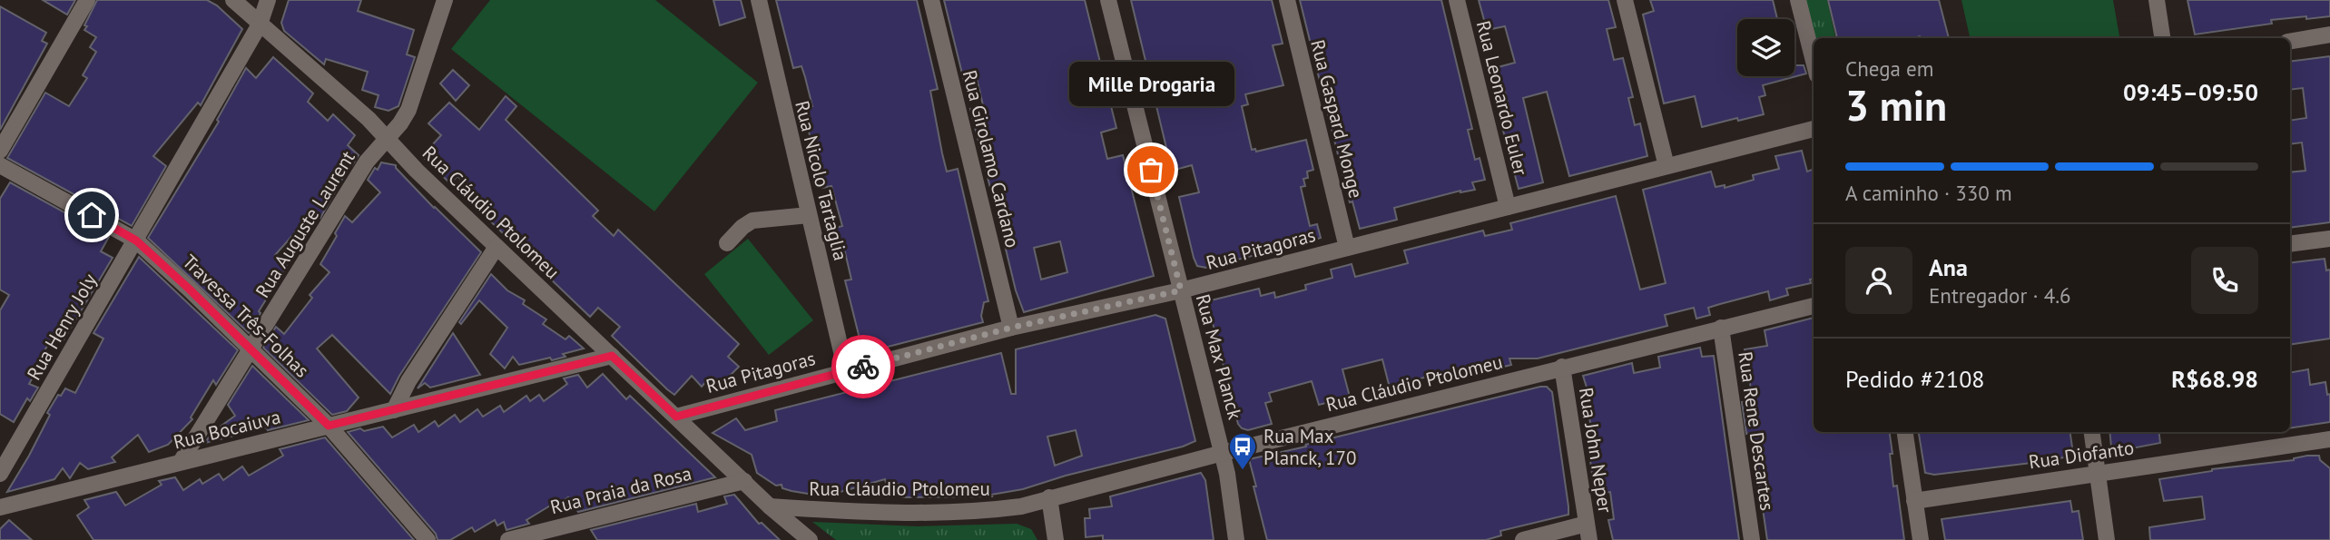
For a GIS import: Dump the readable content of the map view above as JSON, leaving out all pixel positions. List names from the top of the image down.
{
  "streets": {
    "street": [
      "Rua Leonardo Euler",
      "Rua Gaspard Monge",
      "Rua Girolamo Cardano",
      "Rua Nicolo Tartaglia",
      "Rua Cláudio Ptolomeu",
      "Rua Auguste Laurent",
      "Rua Pitagoras",
      "Travessa Três-Folhas",
      "Rua Henry Joly",
      "Rua Max Planck",
      "Rua Bocaiuva",
      "Rua Rene Descartes",
      "Rua John Neper",
      "Rua Diofanto",
      "Rua Praia da Rosa"
    ]
  },
  "crossings": [
    ["Rua Leonardo Euler", "Rua Pitagoras"],
    ["Rua Gaspard Monge", "Rua Pitagoras"],
    ["Rua Girolamo Cardano", "Rua Pitagoras"],
    ["Rua Nicolo Tartaglia", "Rua Pitagoras"],
    ["Rua Cláudio Ptolomeu", "Rua Auguste Laurent"],
    ["Rua Cláudio Ptolomeu", "Rua Pitagoras"],
    ["Rua Cláudio Ptolomeu", "Rua Henry Joly"],
    ["Rua Cláudio Ptolomeu", "Rua Max Planck"],
    ["Rua Cláudio Ptolomeu", "Rua Bocaiuva"],
    ["Rua Cláudio Ptolomeu", "Rua Rene Descartes"],
    ["Rua Cláudio Ptolomeu", "Rua John Neper"],
    ["Rua Cláudio Ptolomeu", "Rua Praia da Rosa"],
    ["Rua Auguste Laurent", "Travessa Três-Folhas"],
    ["Rua Auguste Laurent", "Rua Bocaiuva"],
    ["Rua Pitagoras", "Rua Max Planck"],
    ["Travessa Três-Folhas", "Rua Henry Joly"],
    ["Travessa Três-Folhas", "Rua Bocaiuva"]
  ],
  "places": {
    "other": ["Mille Drogaria"],
    "bus stop": ["Rua Max Planck, 170"]
  },
  "page": {
    "heading": ["3 min", "Chega em", "09:45–09:50"],
    "panel": [
      "Ana",
      "Entregador · 4.6",
      "Pedido #2108",
      "R$68.98"
    ],
    "bubble": "Mille Drogaria",
    "bar": "A caminho · 330 m"
  }
}
